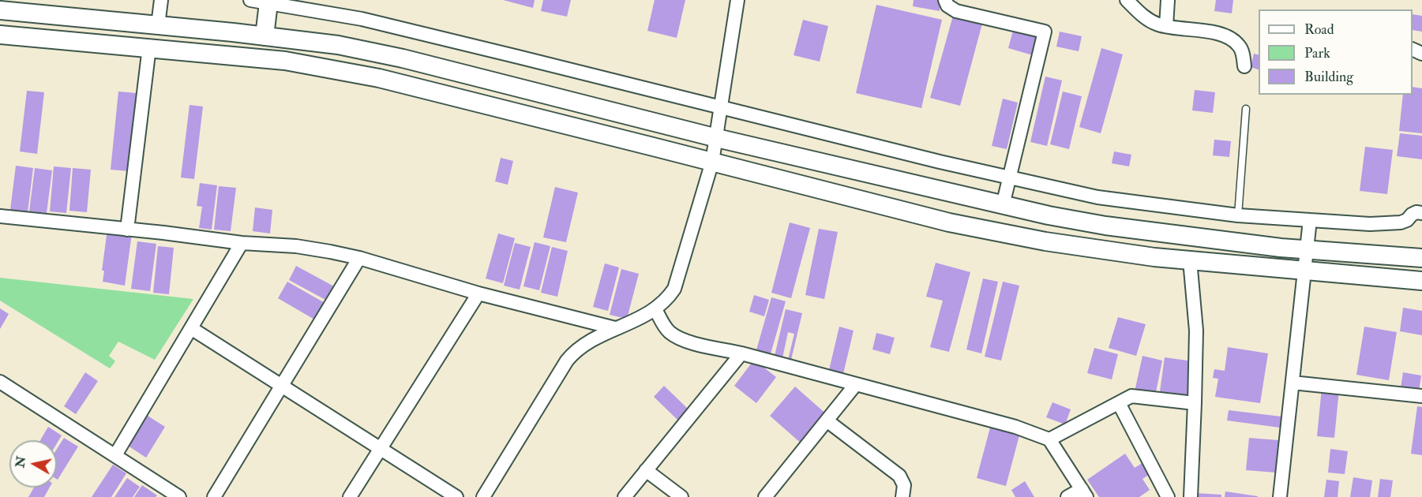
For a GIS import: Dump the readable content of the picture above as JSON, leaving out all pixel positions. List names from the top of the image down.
{
  "legend": ["Road", "Park", "Building"],
  "north": "left"
}
